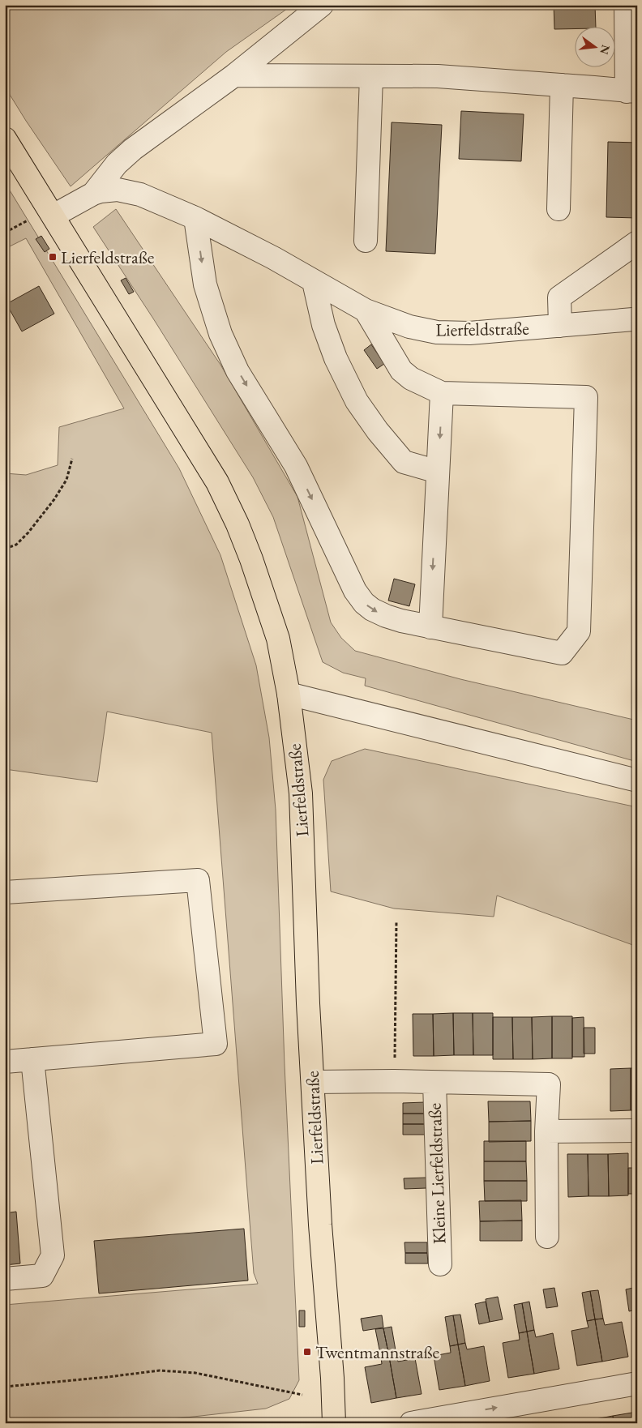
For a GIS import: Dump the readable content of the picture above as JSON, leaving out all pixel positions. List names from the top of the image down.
{
  "streets": {
    "main road": ["Lierfeldstraße"],
    "street": ["Kleine Lierfeldstraße"]
  },
  "crossings": [
    ["Lierfeldstraße", "Kleine Lierfeldstraße"]
  ],
  "places": {
    "transit": ["Lierfeldstraße", "Twentmannstraße"]
  },
  "north": "right"
}
